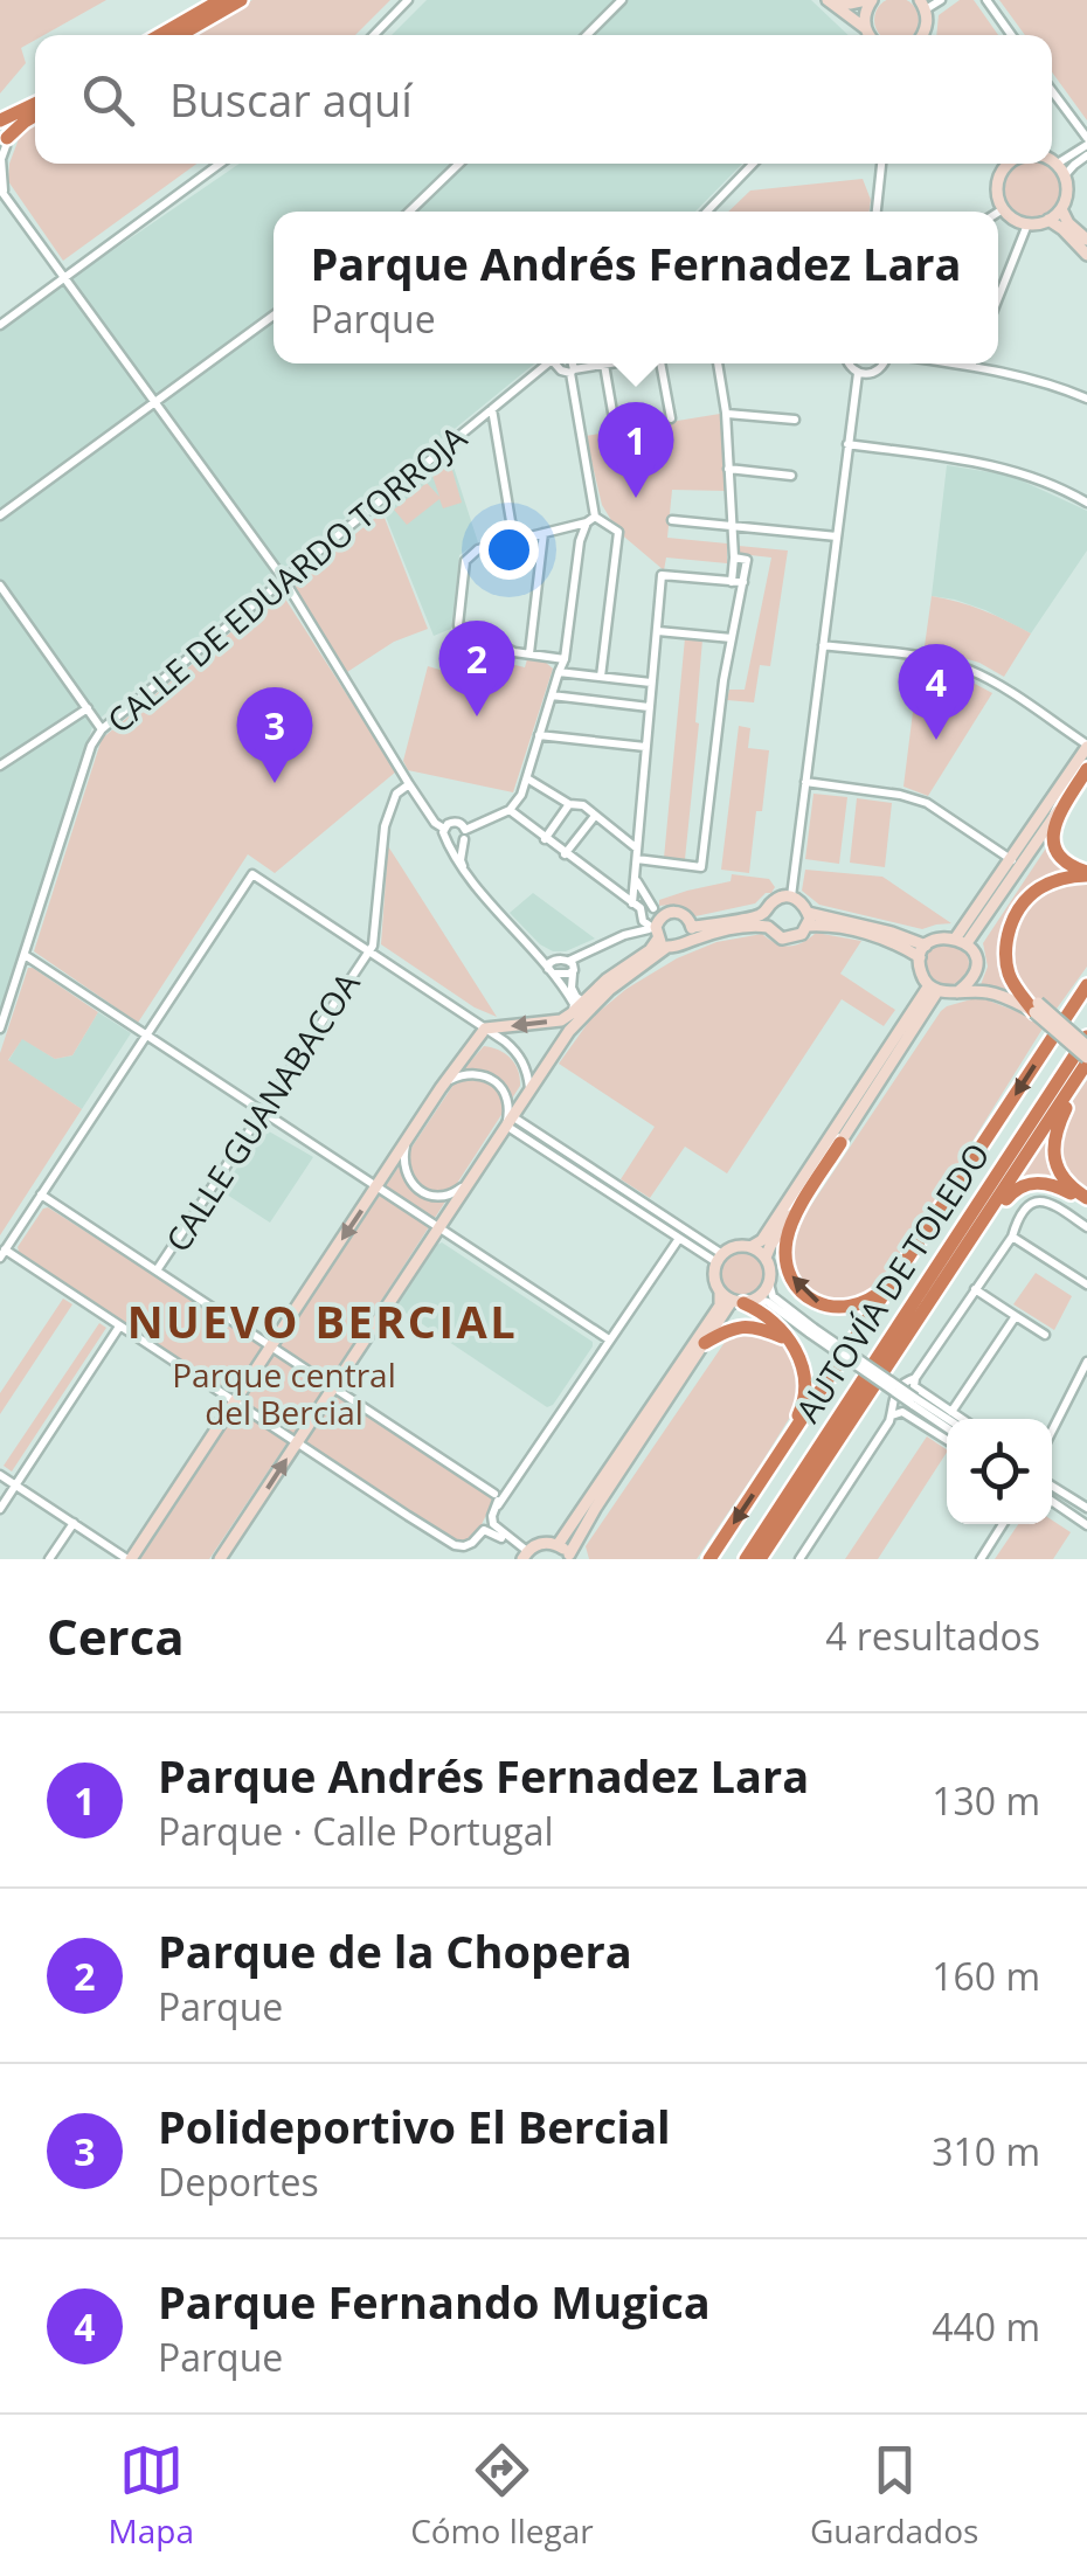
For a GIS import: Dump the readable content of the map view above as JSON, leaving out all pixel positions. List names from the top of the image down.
{
  "streets": {
    "highway": ["AUTOVÍA DE TOLEDO"],
    "street": ["CALLE DE EDUARDO TORROJA", "CALLE GUANABACOA"]
  },
  "districts": ["NUEVO BERCIAL"],
  "parks": ["Parque central del Bercial"],
  "page": {
    "search": "Buscar aquí",
    "popup": ["Parque Andrés Fernadez Lara", "Parque"],
    "pins": [
      "1",
      "2",
      "4",
      "3"
    ],
    "heading": ["Cerca", "4 resultados"],
    "list": [
      {
        "mark": "1",
        "name": "Parque Andrés Fernadez Lara",
        "note": "Parque · Calle Portugal",
        "value": "130 m"
      },
      {
        "mark": "2",
        "name": "Parque de la Chopera",
        "note": "Parque",
        "value": "160 m"
      },
      {
        "mark": "3",
        "name": "Polideportivo El Bercial",
        "note": "Deportes",
        "value": "310 m"
      },
      {
        "mark": "4",
        "name": "Parque Fernando Mugica",
        "note": "Parque",
        "value": "440 m"
      }
    ],
    "nav": ["Mapa", "Cómo llegar", "Guardados"]
  }
}
